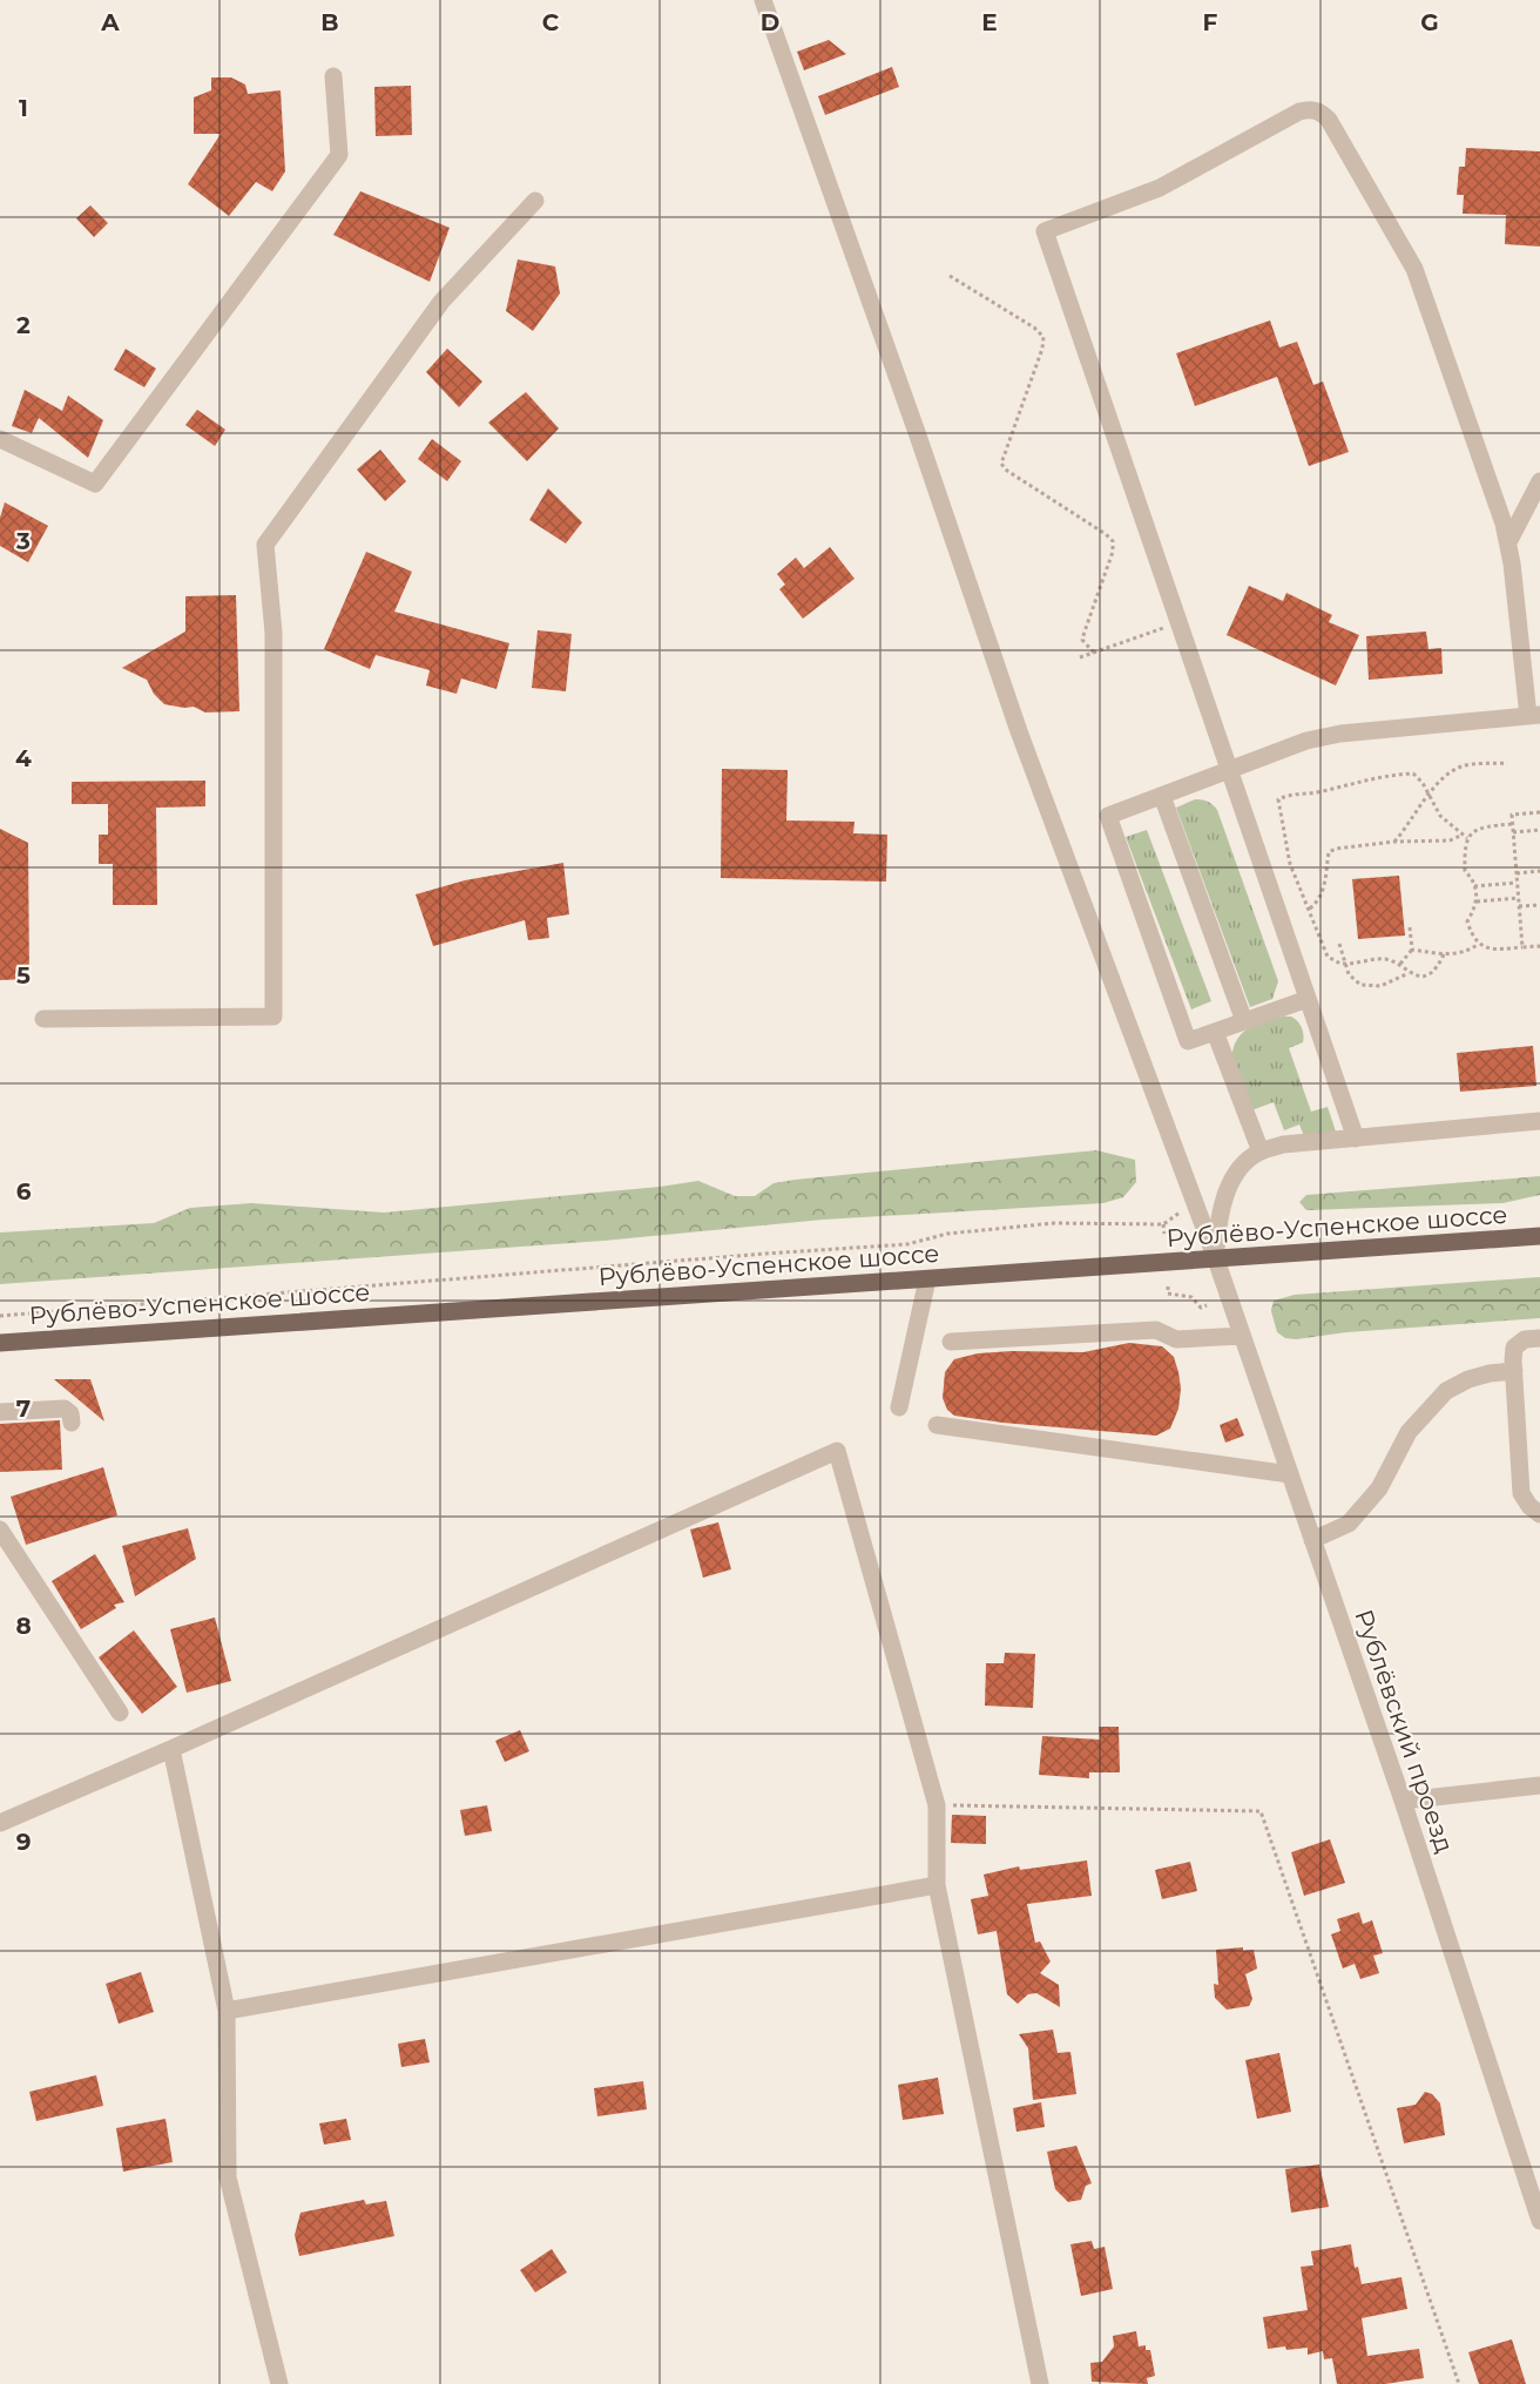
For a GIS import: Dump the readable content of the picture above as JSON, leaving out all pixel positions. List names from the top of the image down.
{
  "streets": {
    "main road": ["Рублёво-Успенское шоссе"],
    "street": ["Рублёвский проезд"]
  },
  "crossings": [
    ["Рублёво-Успенское шоссе", "Рублёвский проезд"]
  ],
  "grid": {
    "columns": [
      "A",
      "B",
      "C",
      "D",
      "E",
      "F",
      "G"
    ],
    "rows": [
      "1",
      "2",
      "3",
      "4",
      "5",
      "6",
      "7",
      "8",
      "9"
    ]
  }
}
